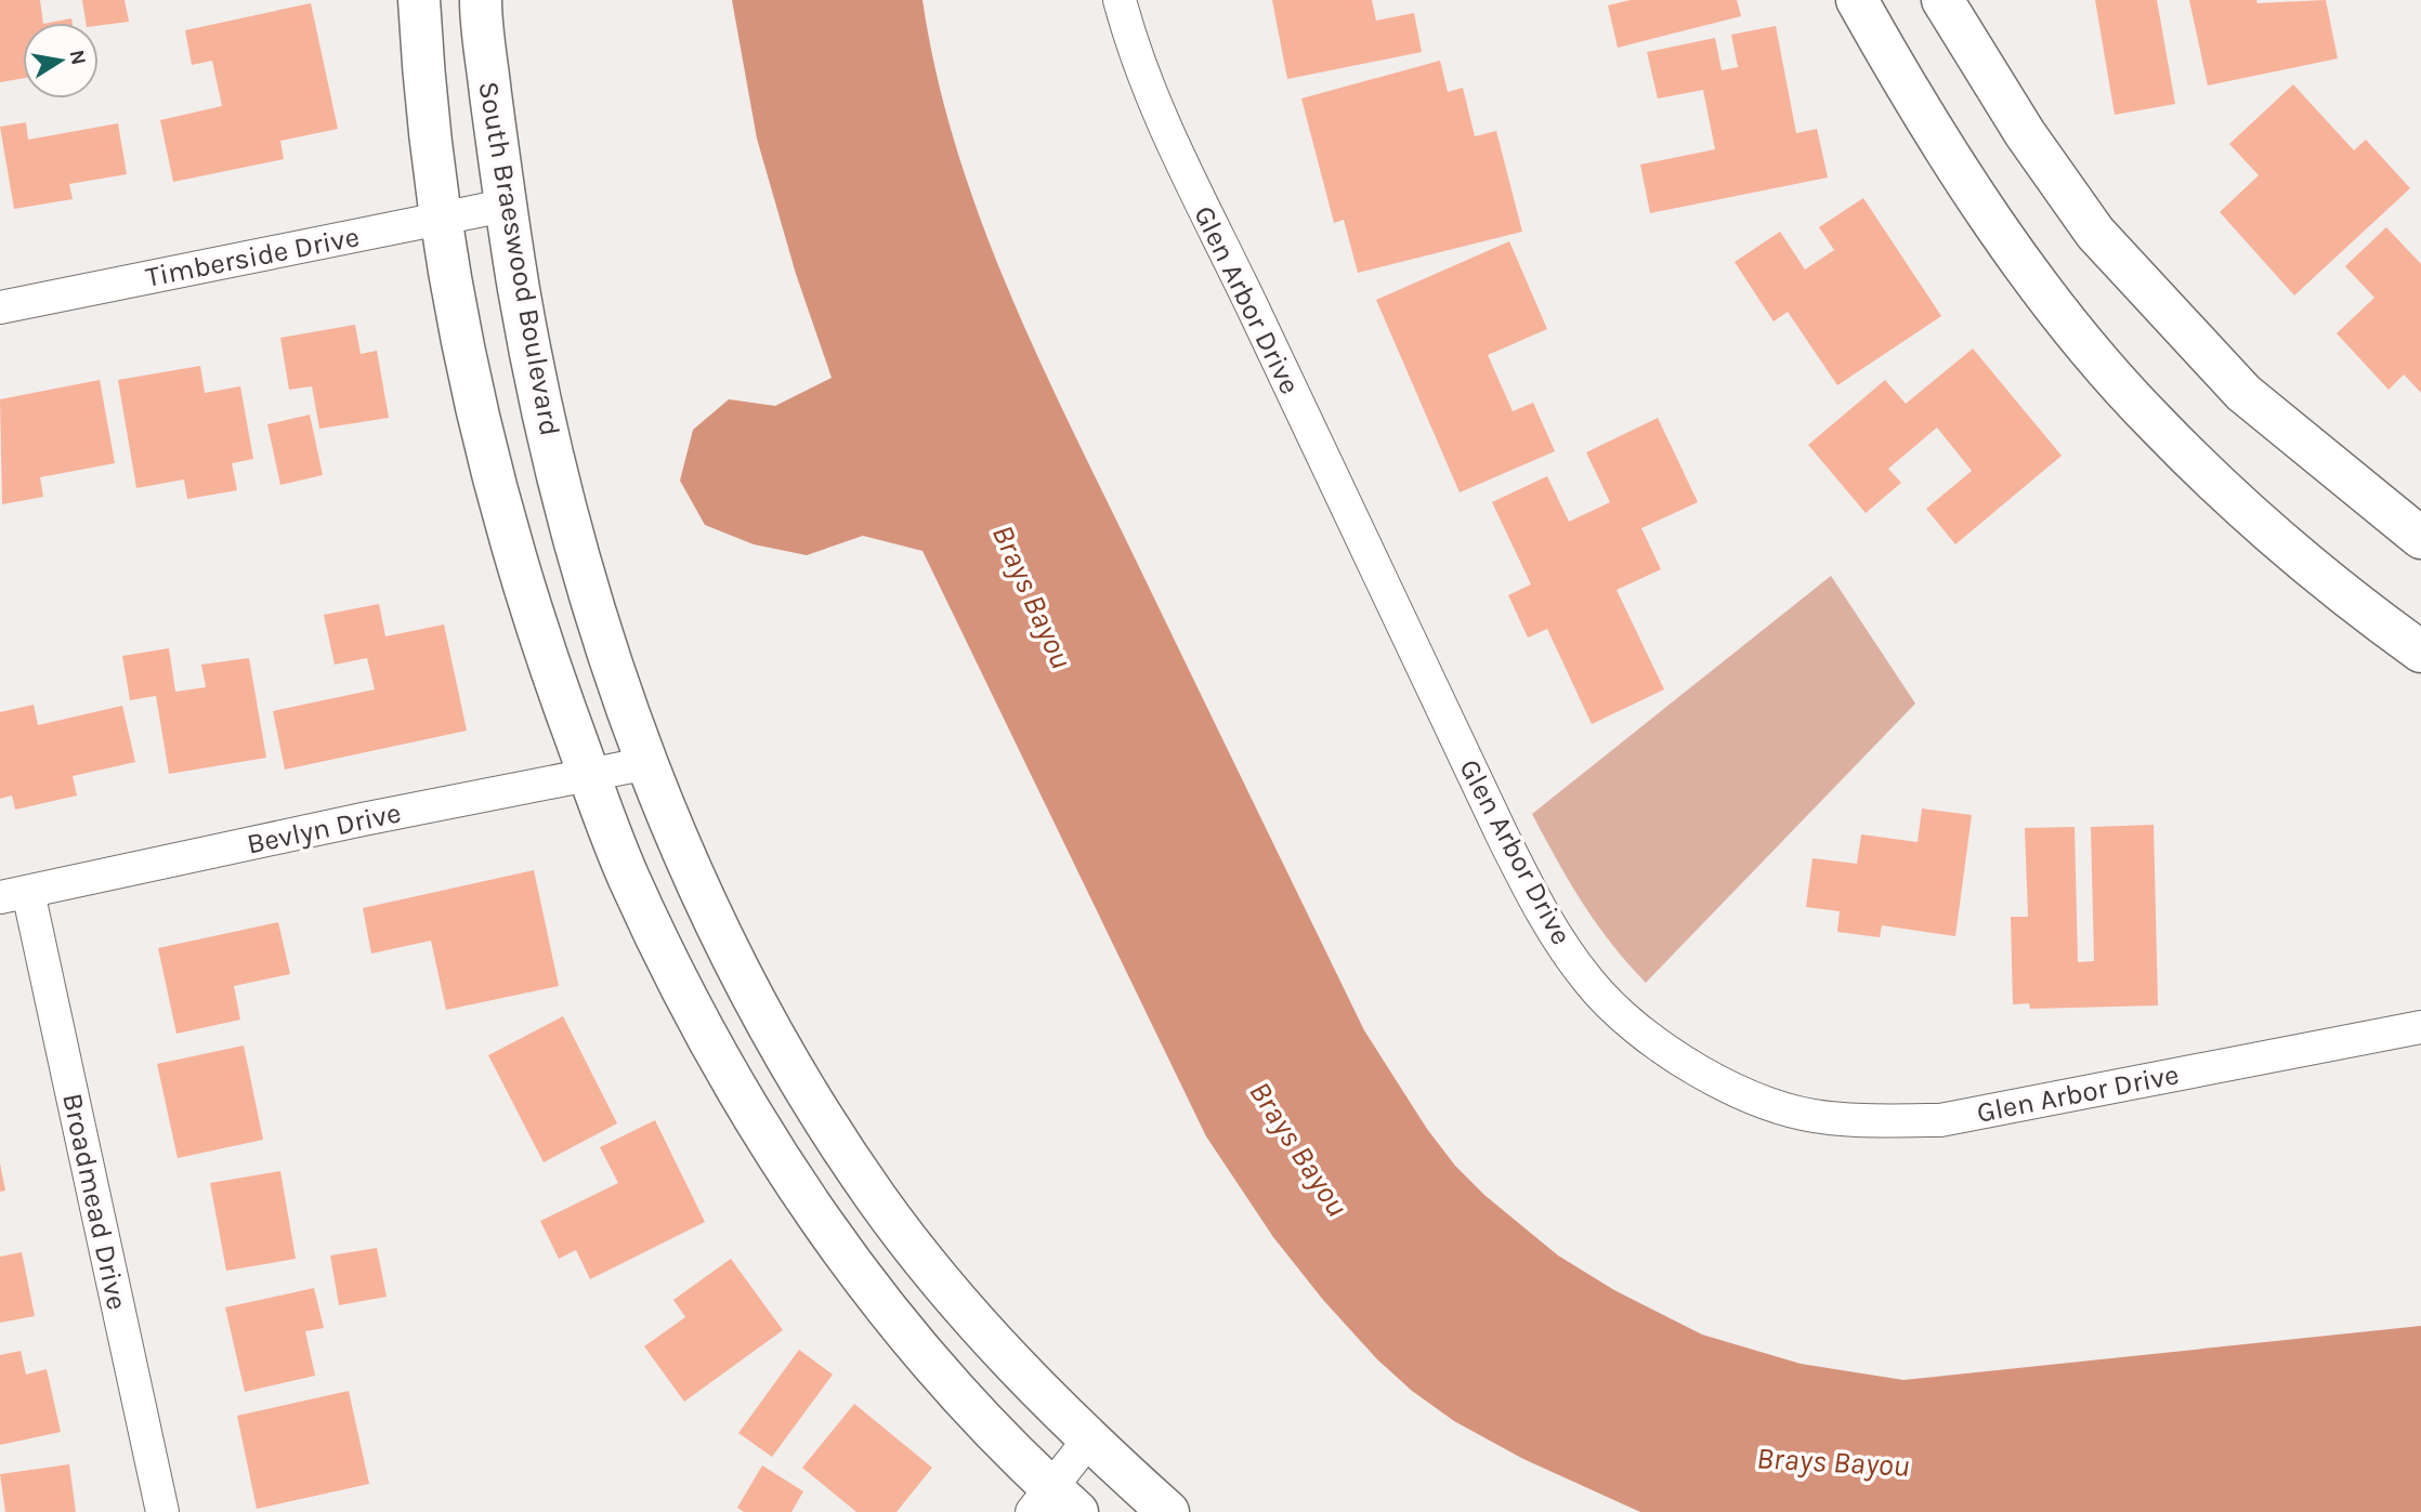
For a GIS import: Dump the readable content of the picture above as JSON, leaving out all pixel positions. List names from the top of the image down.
{
  "streets": {
    "main road": ["South Braeswood Boulevard"],
    "street": [
      "Timberside Drive",
      "Glen Arbor Drive",
      "Bevlyn Drive",
      "Broadmead Drive"
    ]
  },
  "crossings": [
    ["Timberside Drive", "South Braeswood Boulevard"],
    ["South Braeswood Boulevard", "Bevlyn Drive"],
    ["Bevlyn Drive", "Broadmead Drive"]
  ],
  "water": ["Brays Bayou"],
  "north": "right"
}
